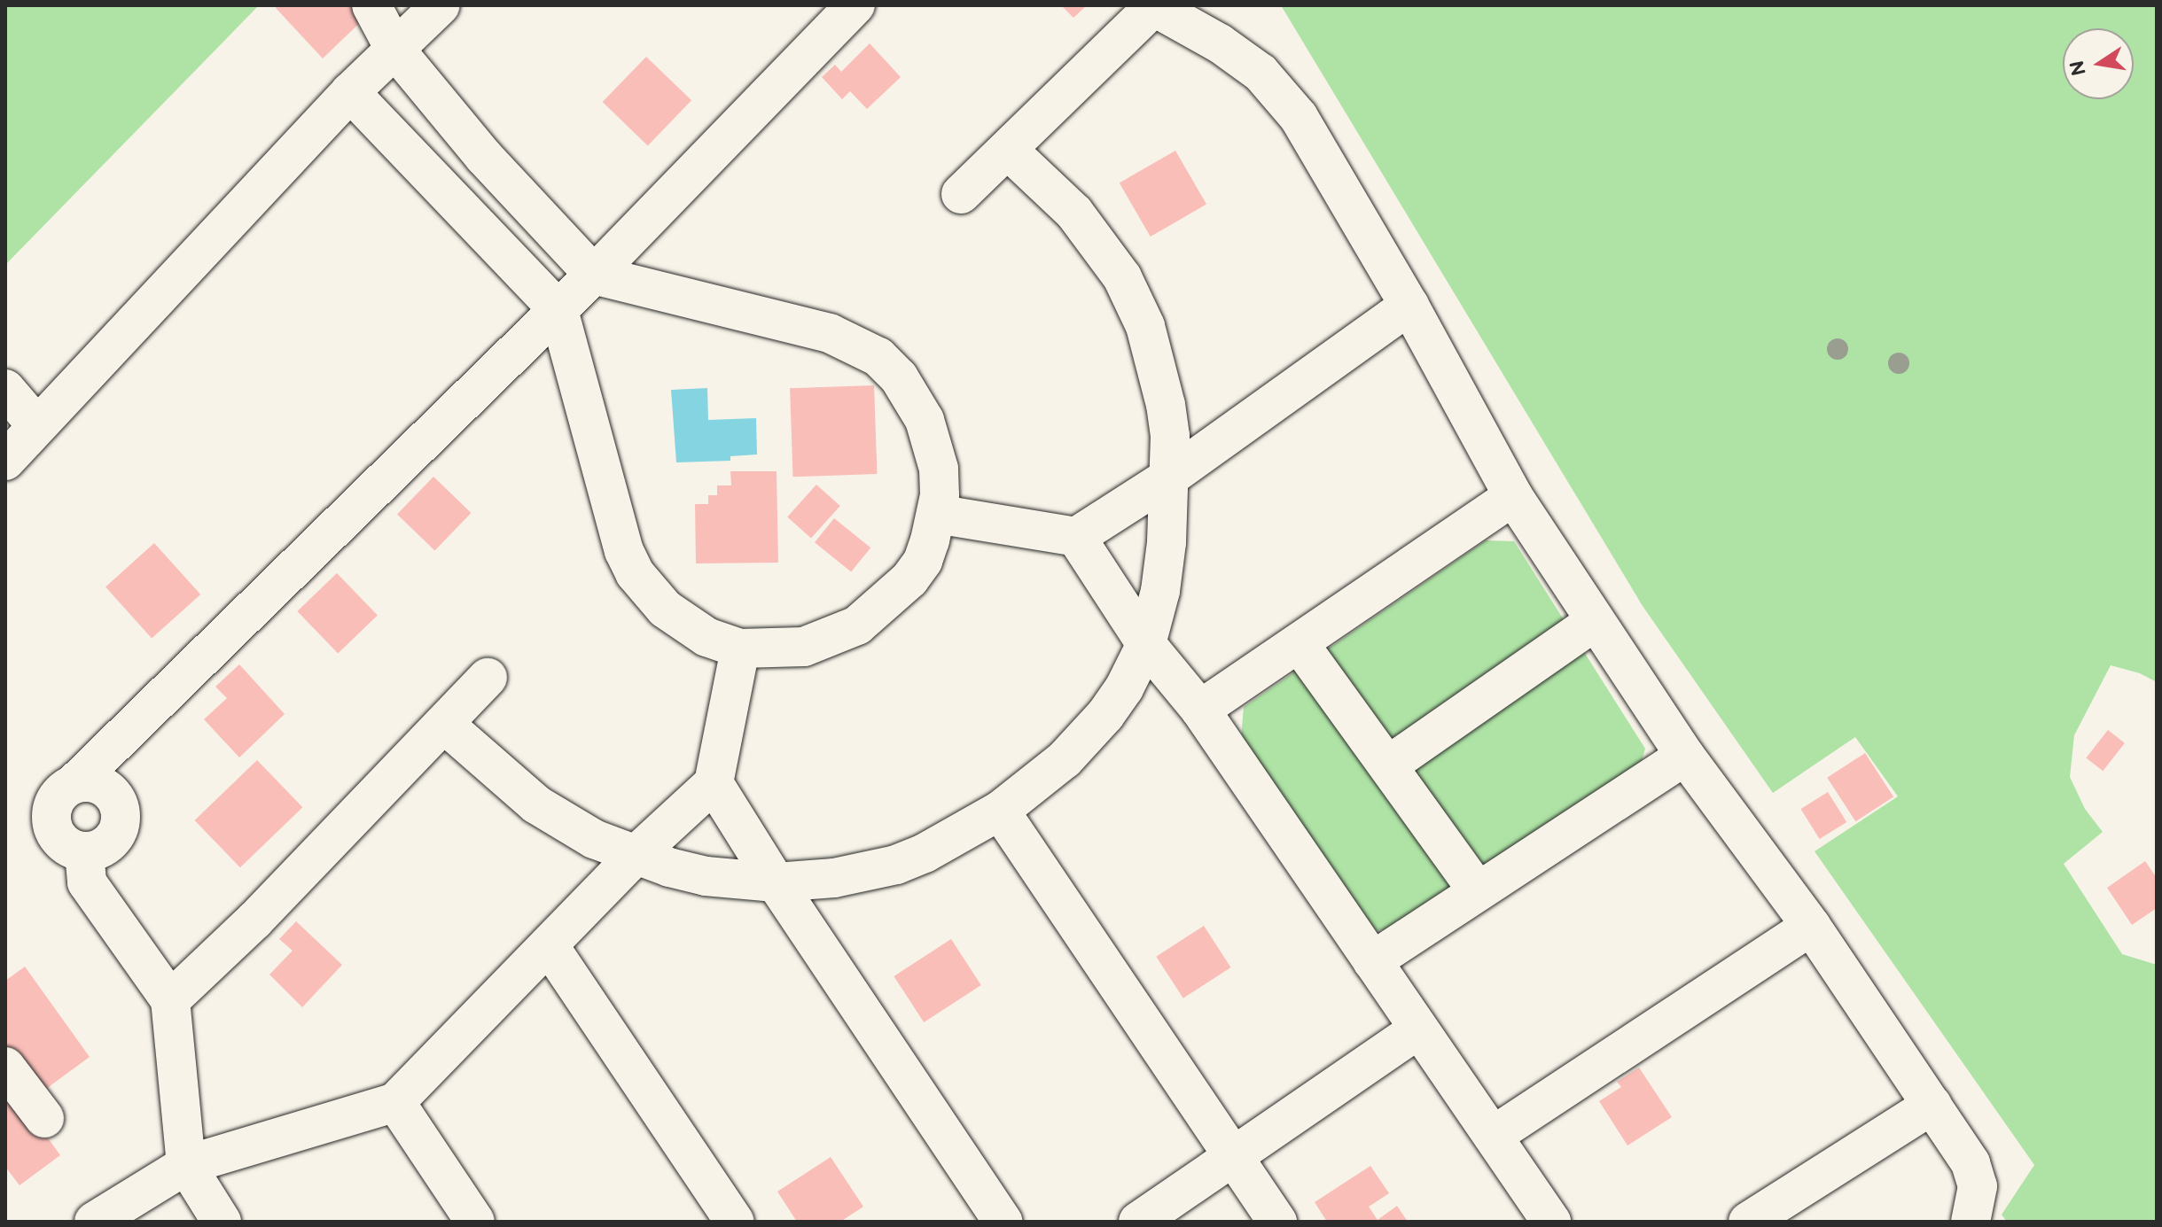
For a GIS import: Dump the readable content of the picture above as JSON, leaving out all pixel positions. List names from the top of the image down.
{
  "north": "left"
}
